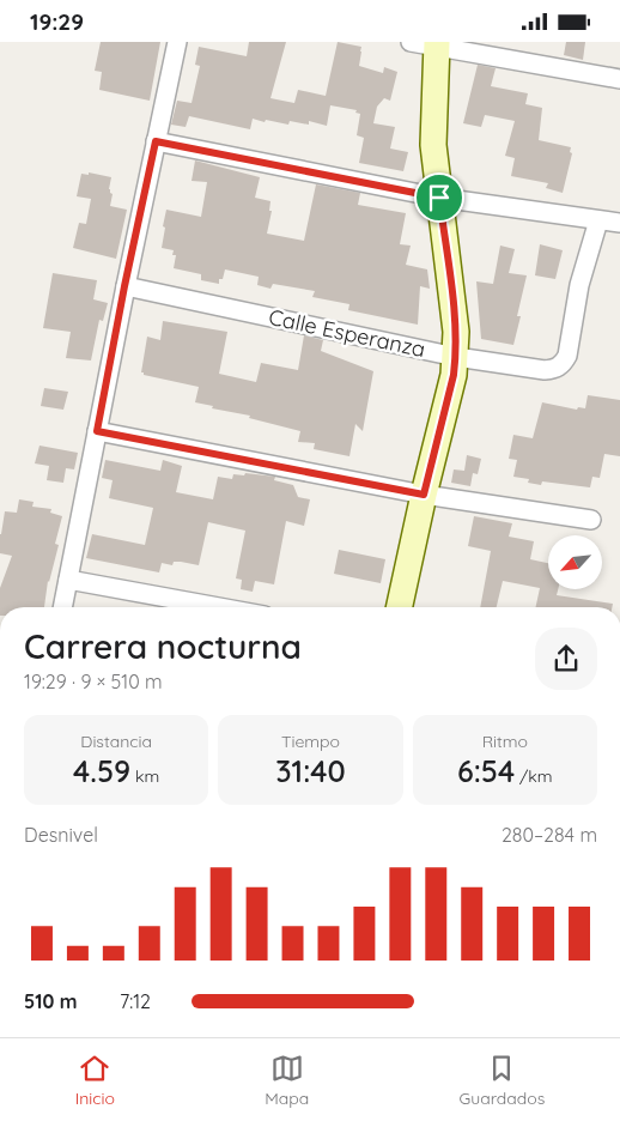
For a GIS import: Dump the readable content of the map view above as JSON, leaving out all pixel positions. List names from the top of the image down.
{
  "streets": {
    "street": ["Calle Esperanza"]
  },
  "north": "bottom left",
  "page": {
    "status": "19:29",
    "heading": ["Carrera nocturna", "19:29 · 9 × 510 m"],
    "stats": [
      ["Distancia", "4.59 km"],
      ["Tiempo", "31:40"],
      ["Ritmo", "6:54 /km"]
    ],
    "chart": ["Desnivel", "280–284 m"],
    "list": [
      {
        "name": "510 m",
        "note": "7:12"
      }
    ],
    "tabs": ["Inicio", "Mapa", "Guardados"]
  }
}
